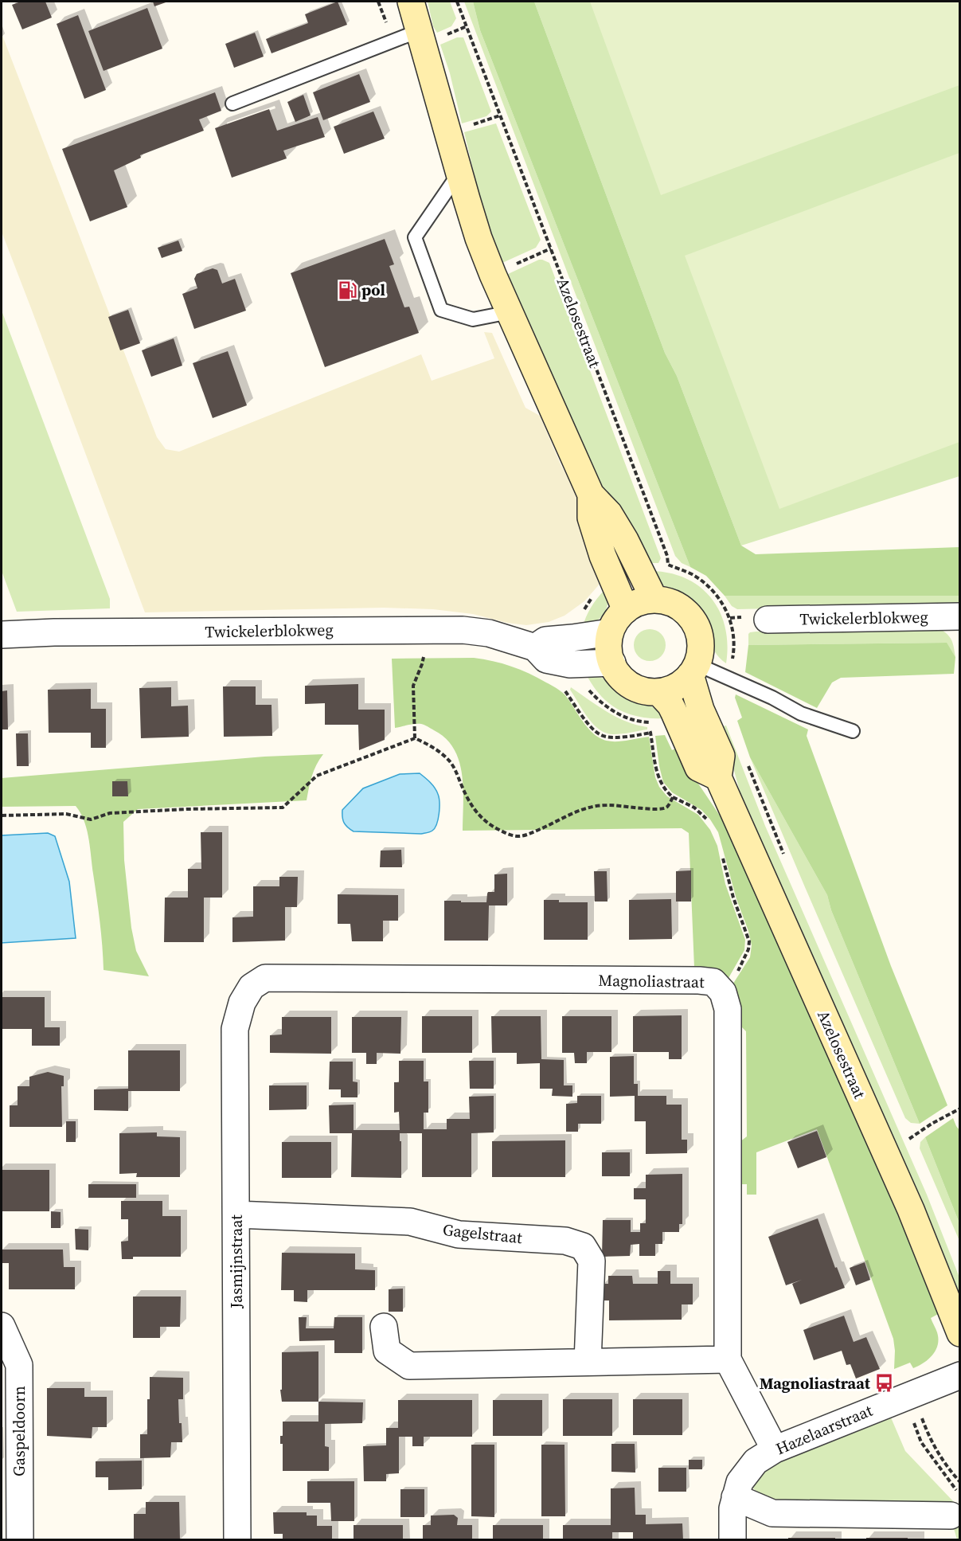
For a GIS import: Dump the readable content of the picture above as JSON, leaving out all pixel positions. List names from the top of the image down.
{
  "streets": {
    "street": [
      "Azelosestraat",
      "Twickelerblokweg",
      "Magnoliastraat",
      "Gagelstraat",
      "Jasmijnstraat",
      "Hazelaarstraat",
      "Gaspeldoorn"
    ]
  },
  "crossings": [
    ["Azelosestraat", "Twickelerblokweg"],
    ["Magnoliastraat", "Jasmijnstraat"],
    ["Magnoliastraat", "Hazelaarstraat"],
    ["Gagelstraat", "Jasmijnstraat"]
  ],
  "places": {
    "fuel station": ["pol"],
    "bus stop": ["Magnoliastraat"]
  }
}
